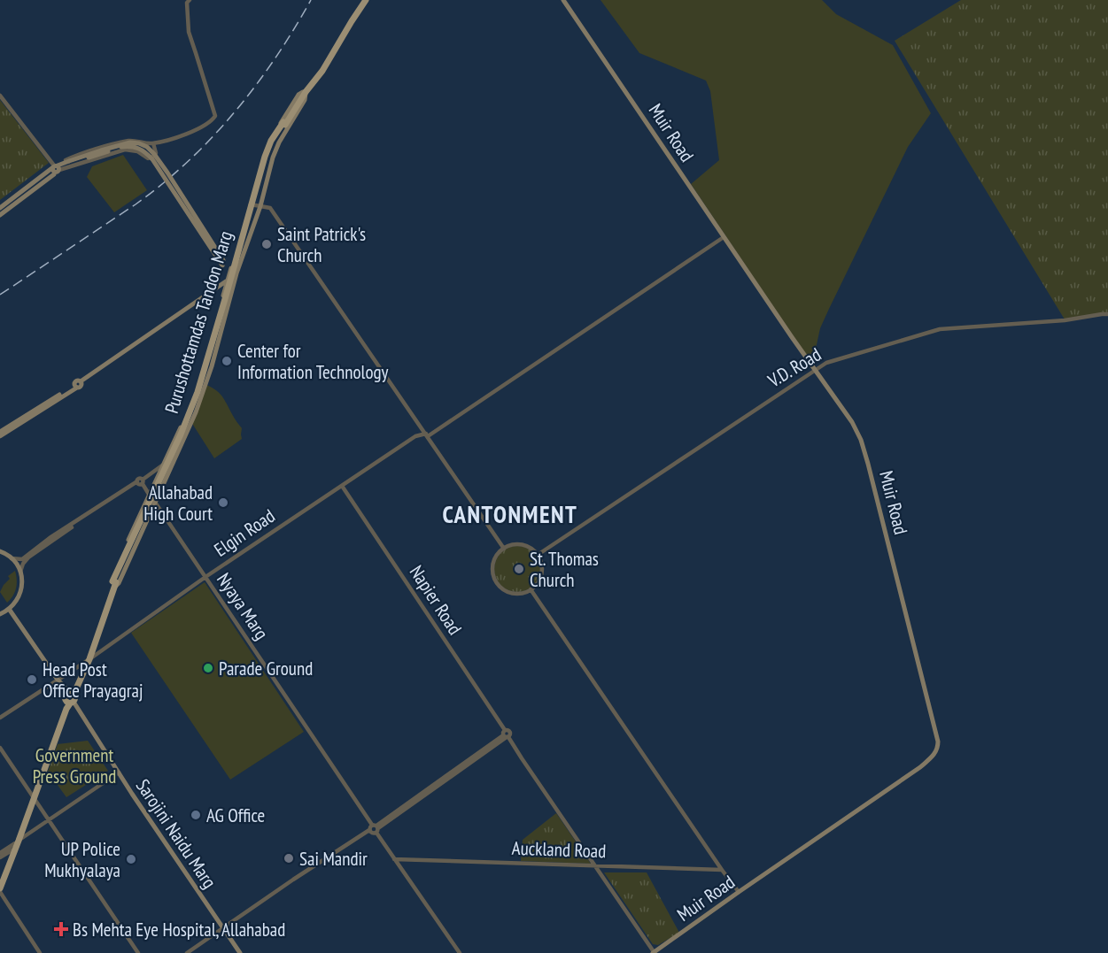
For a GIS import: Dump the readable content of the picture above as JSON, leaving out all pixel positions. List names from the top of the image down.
{
  "streets": {
    "main road": ["Muir Road", "Purushottamdas Tandon Marg", "Sarojini Naidu Marg"],
    "street": [
      "V.D. Road",
      "Elgin Road",
      "Napier Road",
      "Nyaya Marg",
      "Auckland Road"
    ]
  },
  "crossings": [
    ["Muir Road", "V.D. Road"],
    ["Muir Road", "Elgin Road"],
    ["Muir Road", "Napier Road"],
    ["Purushottamdas Tandon Marg", "Elgin Road"],
    ["Purushottamdas Tandon Marg", "Nyaya Marg"],
    ["Purushottamdas Tandon Marg", "Sarojini Naidu Marg"],
    ["Elgin Road", "Napier Road"],
    ["Elgin Road", "Nyaya Marg"],
    ["Elgin Road", "Sarojini Naidu Marg"],
    ["Napier Road", "Auckland Road"],
    ["Nyaya Marg", "Auckland Road"]
  ],
  "districts": ["CANTONMENT"],
  "parks": ["Government Press Ground"],
  "places": {
    "other": [
      "Saint Patrick's Church",
      "Center for Information Technology",
      "Allahabad High Court",
      "St. Thomas Church",
      "Parade Ground",
      "Head Post Office Prayagraj",
      "AG Office",
      "Sai Mandir",
      "UP Police Mukhyalaya"
    ],
    "health": ["Bs Mehta Eye Hospital, Allahabad"]
  }
}
